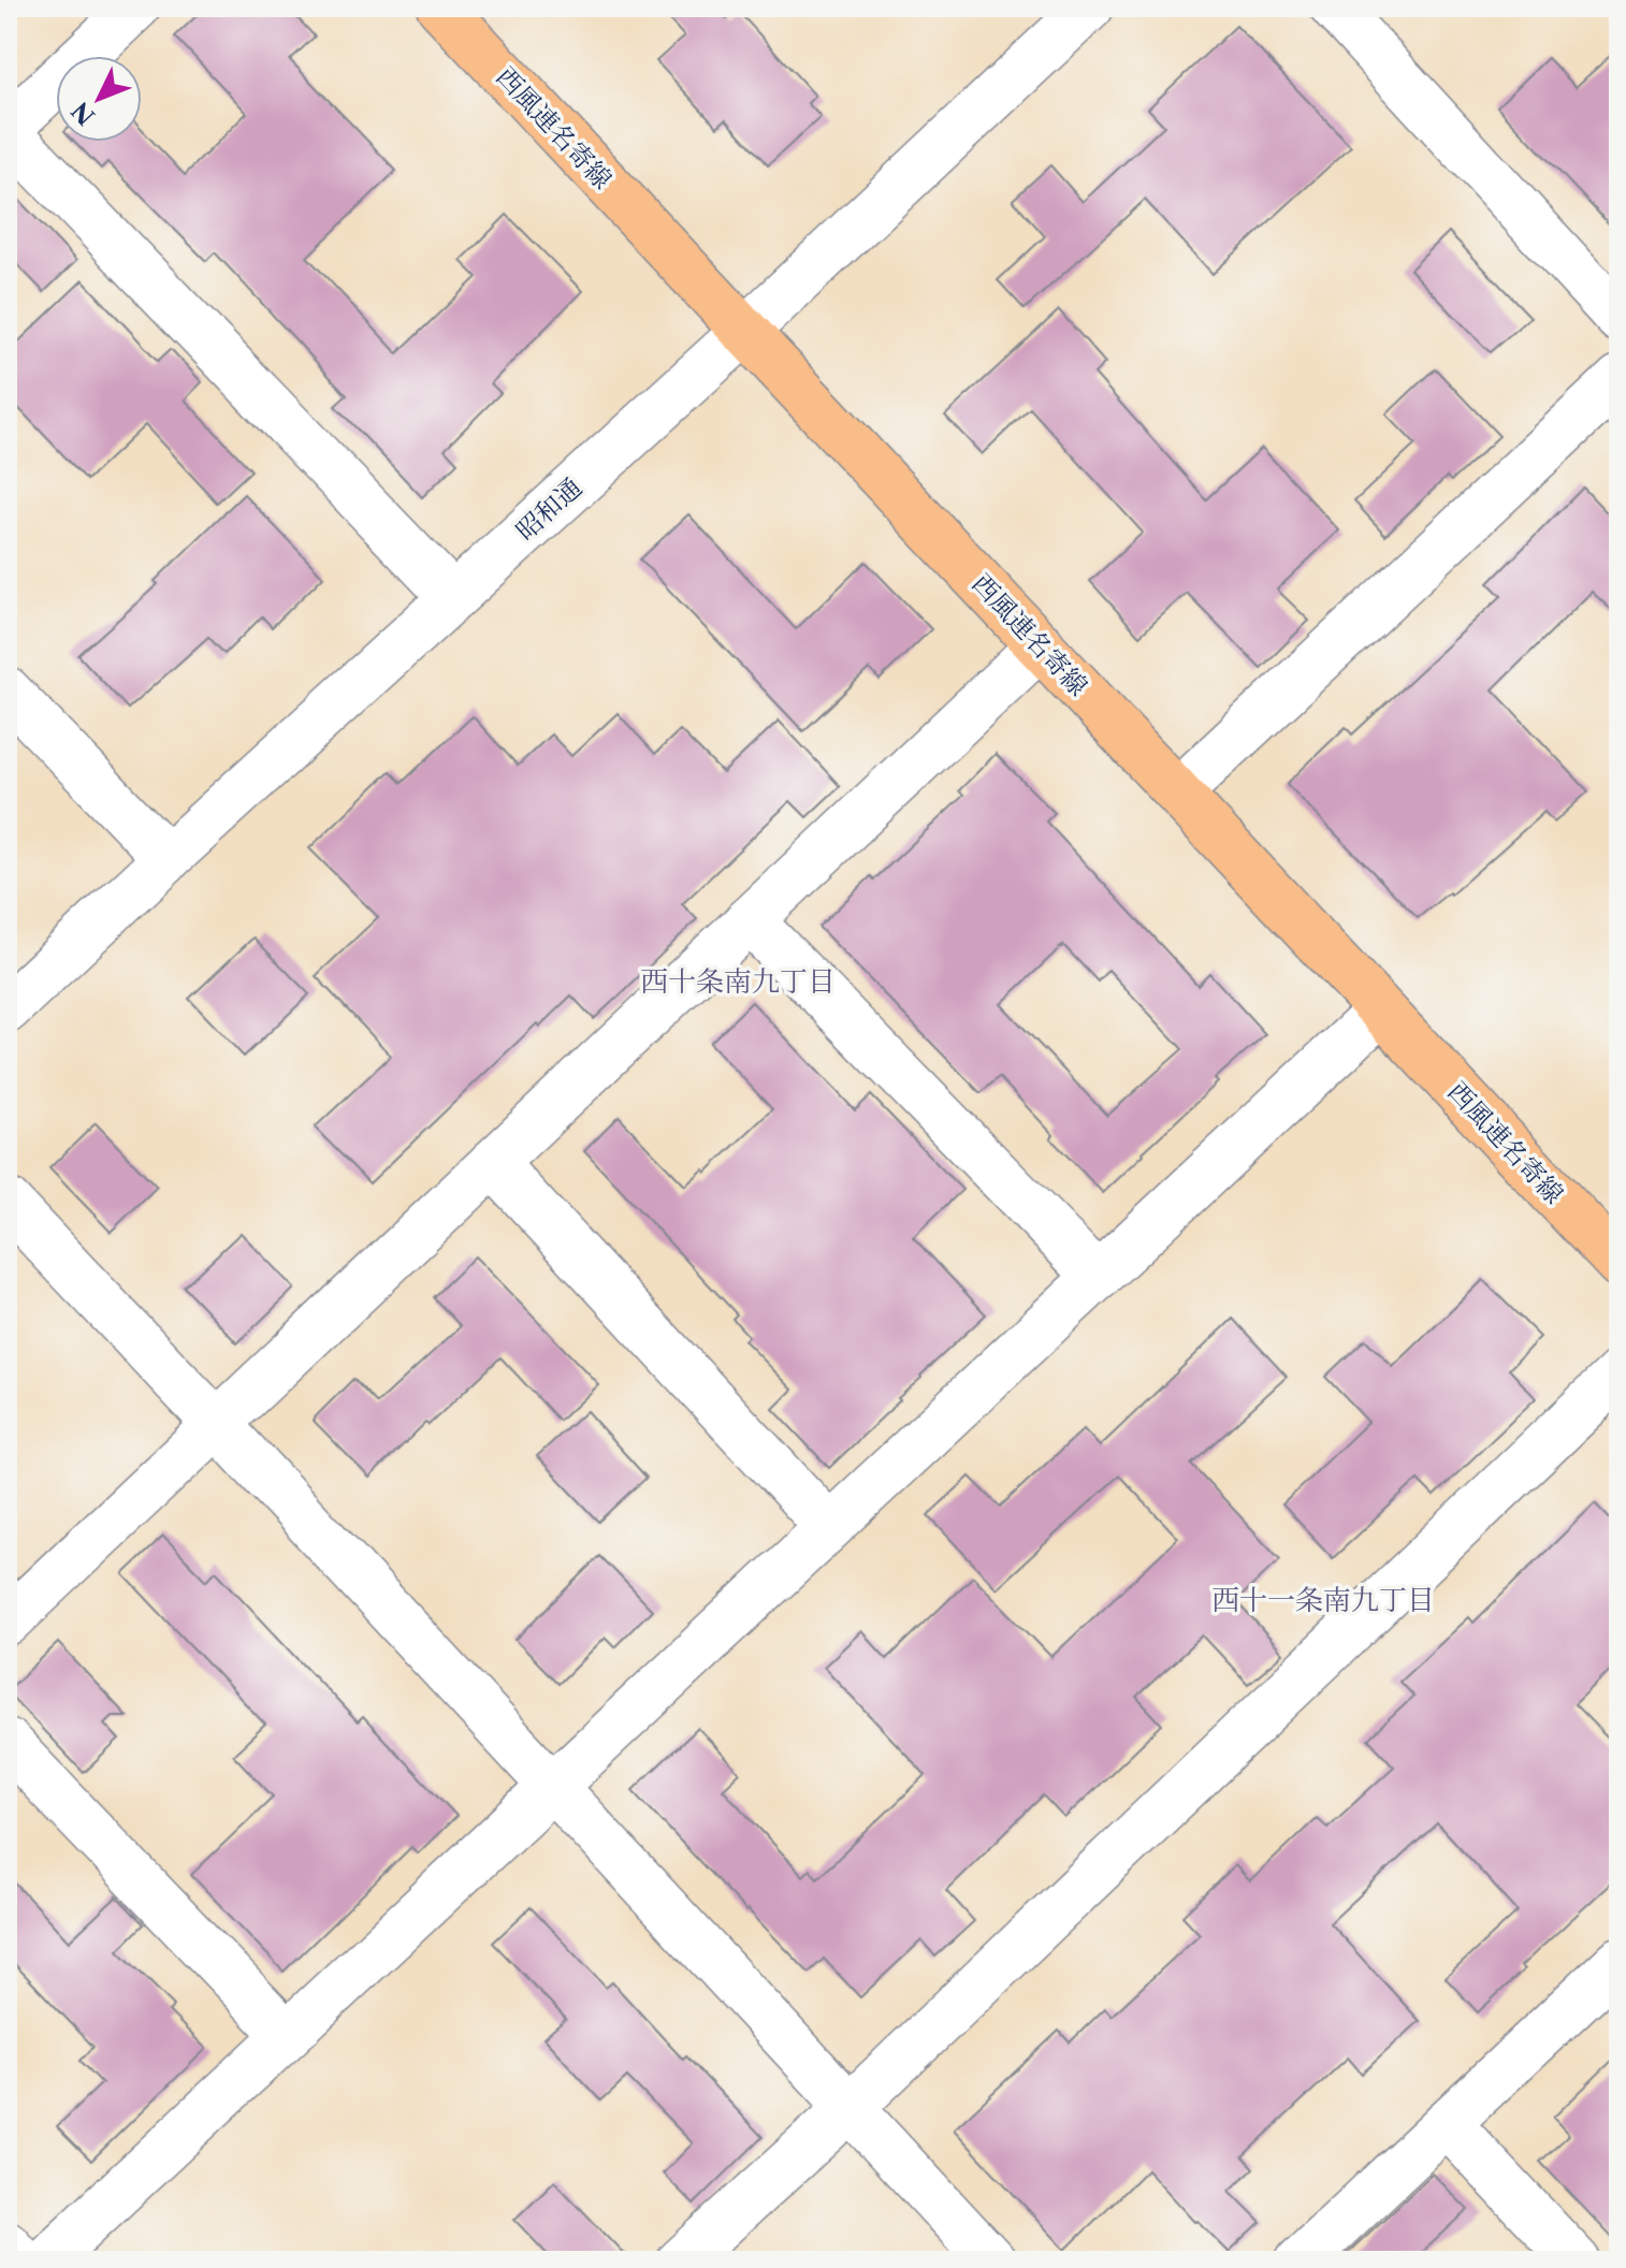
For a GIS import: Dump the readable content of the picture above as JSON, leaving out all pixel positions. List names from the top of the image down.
{
  "streets": {
    "main road": ["西風連名寄線"],
    "street": ["昭和通"]
  },
  "crossings": [
    ["西風連名寄線", "昭和通"]
  ],
  "districts": ["西十条南九丁目", "西十一条南九丁目"],
  "north": "bottom left"
}
